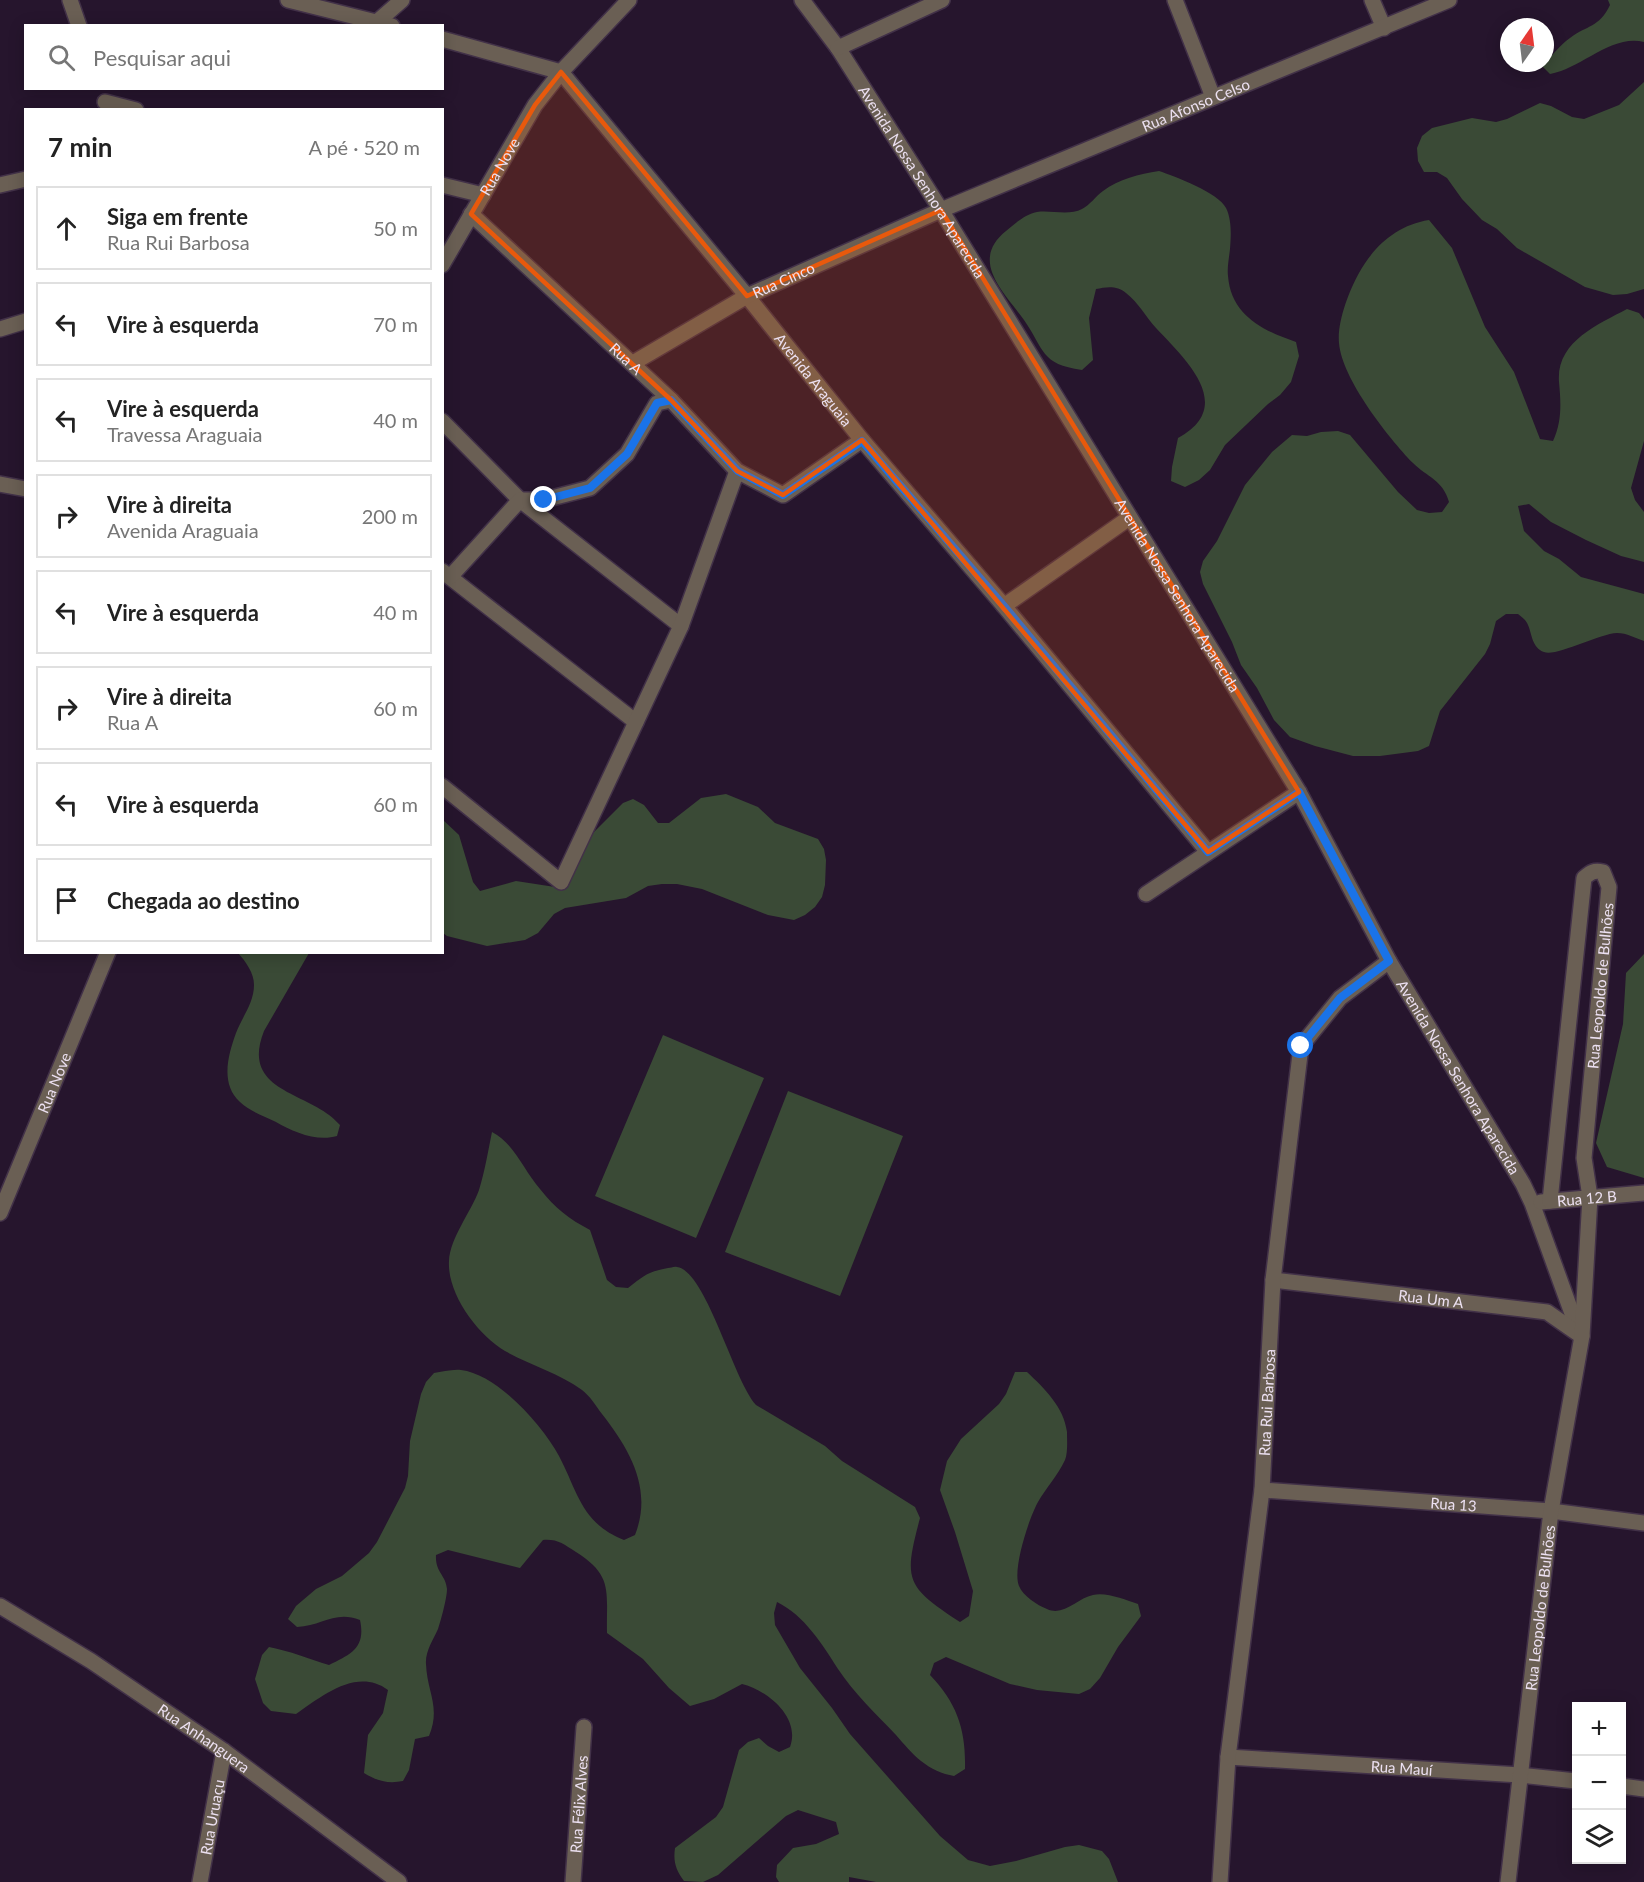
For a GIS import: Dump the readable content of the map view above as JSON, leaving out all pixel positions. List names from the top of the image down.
{
  "streets": {
    "street": [
      "Rua Afonso Celso",
      "Rua Nove",
      "Avenida Nossa Senhora Aparecida",
      "Rua Cinco",
      "Rua A",
      "Avenida Araguaia",
      "Rua Leopoldo de Bulhões",
      "Rua 12 B",
      "Rua Um A",
      "Rua Rui Barbosa",
      "Rua 13",
      "Rua Anhanguera",
      "Rua Mauí",
      "Rua Félix Alves",
      "Rua Uruaçu"
    ]
  },
  "crossings": [
    ["Rua Afonso Celso", "Avenida Nossa Senhora Aparecida"],
    ["Rua Afonso Celso", "Rua Cinco"],
    ["Rua Nove", "Rua A"],
    ["Rua Nove", "Avenida Araguaia"],
    ["Avenida Nossa Senhora Aparecida", "Rua Cinco"],
    ["Avenida Nossa Senhora Aparecida", "Rua 12 B"],
    ["Avenida Nossa Senhora Aparecida", "Rua Rui Barbosa"],
    ["Rua Cinco", "Rua A"],
    ["Rua Cinco", "Avenida Araguaia"],
    ["Rua A", "Avenida Araguaia"],
    ["Rua Leopoldo de Bulhões", "Rua 12 B"],
    ["Rua Leopoldo de Bulhões", "Rua Um A"],
    ["Rua Leopoldo de Bulhões", "Rua 13"],
    ["Rua Leopoldo de Bulhões", "Rua Mauí"],
    ["Rua Um A", "Rua Rui Barbosa"],
    ["Rua Rui Barbosa", "Rua 13"],
    ["Rua Rui Barbosa", "Rua Mauí"],
    ["Rua Anhanguera", "Rua Uruaçu"]
  ],
  "north": "top",
  "page": {
    "search": "Pesquisar aqui",
    "heading": ["7 min", "A pé · 520 m"],
    "list": [
      ["Siga em frente", "Rua Rui Barbosa", "50 m"],
      ["Vire à esquerda", "70 m"],
      ["Vire à esquerda", "Travessa Araguaia", "40 m"],
      ["Vire à direita", "Avenida Araguaia", "200 m"],
      ["Vire à esquerda", "40 m"],
      ["Vire à direita", "Rua A", "60 m"],
      ["Vire à esquerda", "60 m"],
      "Chegada ao destino"
    ],
    "map_buttons": ["+", "−"]
  }
}
